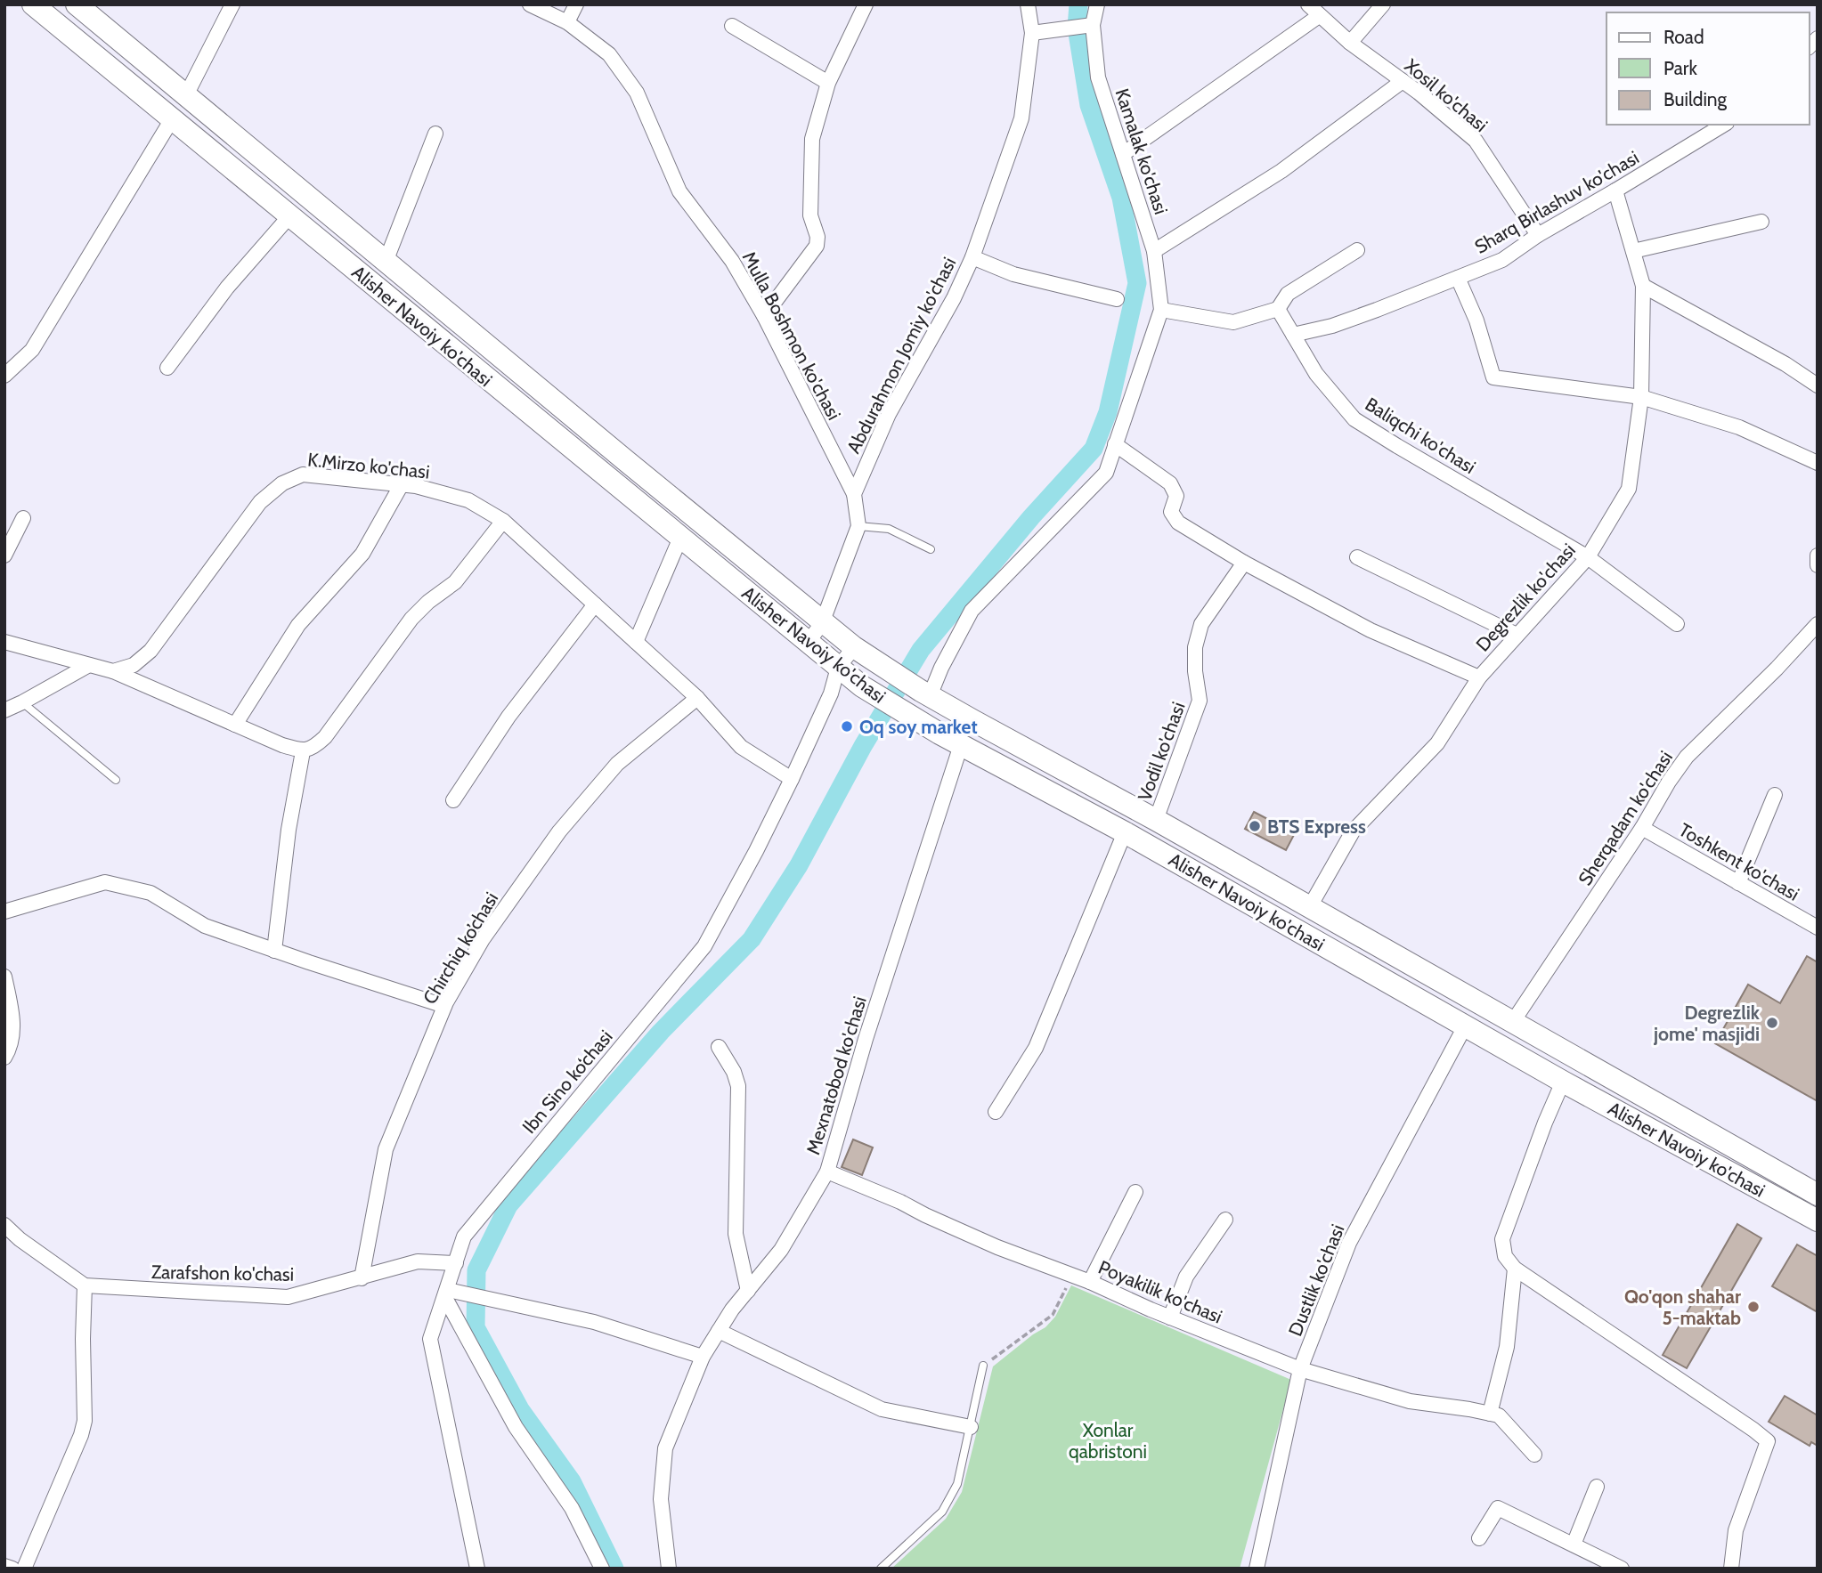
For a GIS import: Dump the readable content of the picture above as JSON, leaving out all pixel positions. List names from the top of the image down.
{
  "streets": {
    "main road": ["Alisher Navoiy ko'chasi"],
    "street": [
      "Xosil ko'chasi",
      "Kamalak ko'chasi",
      "Sharq Birlashuv ko'chasi",
      "Mulla Boshmon ko'chasi",
      "Abdurahmon Jomiy ko'chasi",
      "Baliqchi ko'chasi",
      "K.Mirzo ko'chasi",
      "Degrezlik ko'chasi",
      "Vodil ko'chasi",
      "Sherqadam ko'chasi",
      "Toshkent ko'chasi",
      "Chirchiq ko’chasi",
      "Mexnatobod ko'chasi",
      "Ibn Sino ko‘chasi",
      "Zarafshon ko'chasi",
      "Dustlik ko'chasi",
      "Poyakilik ko'chasi"
    ]
  },
  "crossings": [
    ["Xosil ko'chasi", "Sharq Birlashuv ko'chasi"],
    ["Sharq Birlashuv ko'chasi", "Baliqchi ko'chasi"],
    ["Sharq Birlashuv ko'chasi", "Degrezlik ko'chasi"],
    ["Alisher Navoiy ko'chasi", "Degrezlik ko'chasi"],
    ["Alisher Navoiy ko'chasi", "Vodil ko'chasi"],
    ["Alisher Navoiy ko'chasi", "Sherqadam ko'chasi"],
    ["Alisher Navoiy ko'chasi", "Mexnatobod ko'chasi"],
    ["Alisher Navoiy ko'chasi", "Ibn Sino ko‘chasi"],
    ["Alisher Navoiy ko'chasi", "Dustlik ko'chasi"],
    ["Mulla Boshmon ko'chasi", "Abdurahmon Jomiy ko'chasi"],
    ["Baliqchi ko'chasi", "Degrezlik ko'chasi"],
    ["K.Mirzo ko'chasi", "Chirchiq ko’chasi"],
    ["K.Mirzo ko'chasi", "Ibn Sino ko‘chasi"],
    ["Sherqadam ko'chasi", "Toshkent ko'chasi"],
    ["Chirchiq ko’chasi", "Zarafshon ko'chasi"],
    ["Mexnatobod ko'chasi", "Poyakilik ko'chasi"],
    ["Ibn Sino ko‘chasi", "Zarafshon ko'chasi"],
    ["Dustlik ko'chasi", "Poyakilik ko'chasi"]
  ],
  "parks": ["Xonlar qabristoni"],
  "places": [
    "Oq soy market",
    "BTS Express",
    "Degrezlik jome' masjidi",
    "Qo'qon shahar 5-maktab"
  ],
  "legend": ["Road", "Park", "Building"]
}
